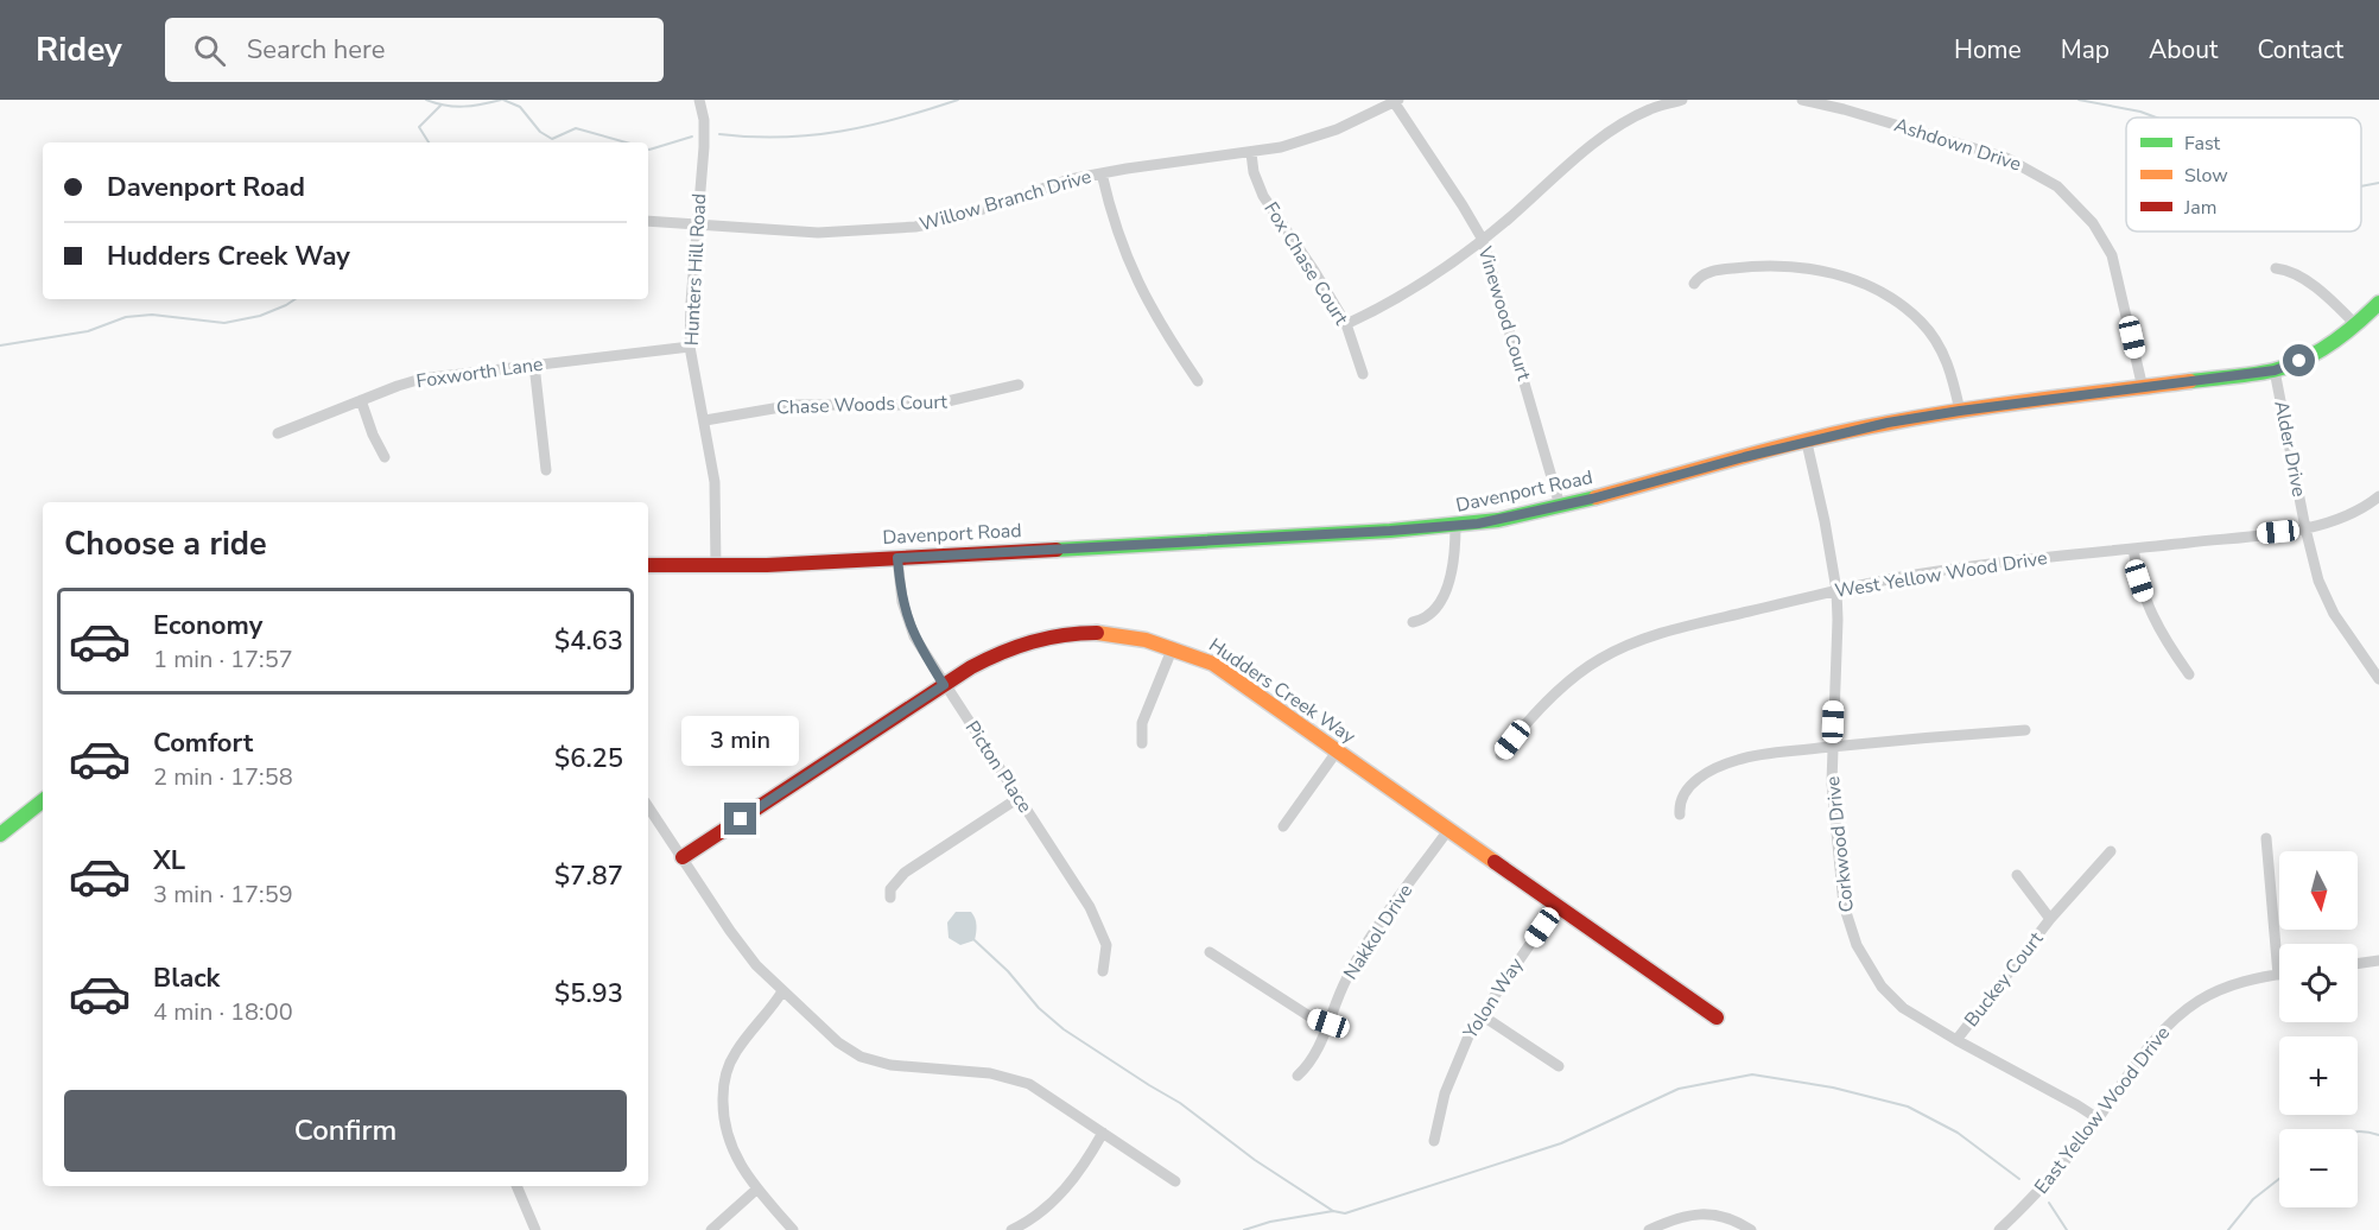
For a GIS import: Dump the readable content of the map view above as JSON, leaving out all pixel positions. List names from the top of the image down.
{
  "streets": {
    "street": [
      "Ashdown Drive",
      "Willow Branch Drive",
      "Fox Chase Court",
      "Hunters Hill Road",
      "Vinewood Court",
      "Foxworth Lane",
      "Chase Woods Court",
      "Alder Drive",
      "Davenport Road",
      "West Yellow Wood Drive",
      "Hudders Creek Way",
      "Picton Place",
      "Corkwood Drive",
      "Nakkol Drive",
      "Buckey Court",
      "Yolon Way",
      "East Yellow Wood Drive"
    ]
  },
  "crossings": [
    ["Ashdown Drive", "Davenport Road"],
    ["Willow Branch Drive", "Fox Chase Court"],
    ["Willow Branch Drive", "Hunters Hill Road"],
    ["Willow Branch Drive", "Vinewood Court"],
    ["Hunters Hill Road", "Foxworth Lane"],
    ["Hunters Hill Road", "Chase Woods Court"],
    ["Hunters Hill Road", "Davenport Road"],
    ["Vinewood Court", "Davenport Road"],
    ["Alder Drive", "Davenport Road"],
    ["Alder Drive", "West Yellow Wood Drive"],
    ["Davenport Road", "Picton Place"],
    ["Davenport Road", "Corkwood Drive"],
    ["West Yellow Wood Drive", "Corkwood Drive"],
    ["Hudders Creek Way", "Picton Place"],
    ["Hudders Creek Way", "Nakkol Drive"],
    ["Hudders Creek Way", "Yolon Way"],
    ["Corkwood Drive", "Buckey Court"],
    ["Corkwood Drive", "East Yellow Wood Drive"]
  ],
  "legend": ["Fast", "Slow", "Jam"],
  "north": "bottom",
  "page": {
    "header": "Ridey",
    "search": "Search here",
    "nav": [
      "Home",
      "Map",
      "About",
      "Contact"
    ],
    "banner": ["Davenport Road", "Hudders Creek Way"],
    "heading": "Choose a ride",
    "list": [
      {
        "name": "Economy",
        "note": "1 min · 17:57",
        "value": "$4.63"
      },
      {
        "name": "Comfort",
        "note": "2 min · 17:58",
        "value": "$6.25"
      },
      {
        "name": "XL",
        "note": "3 min · 17:59",
        "value": "$7.87"
      },
      {
        "name": "Black",
        "note": "4 min · 18:00",
        "value": "$5.93"
      }
    ],
    "bubble": "3 min",
    "map_buttons": ["+", "−"],
    "buttons": "Confirm"
  }
}
